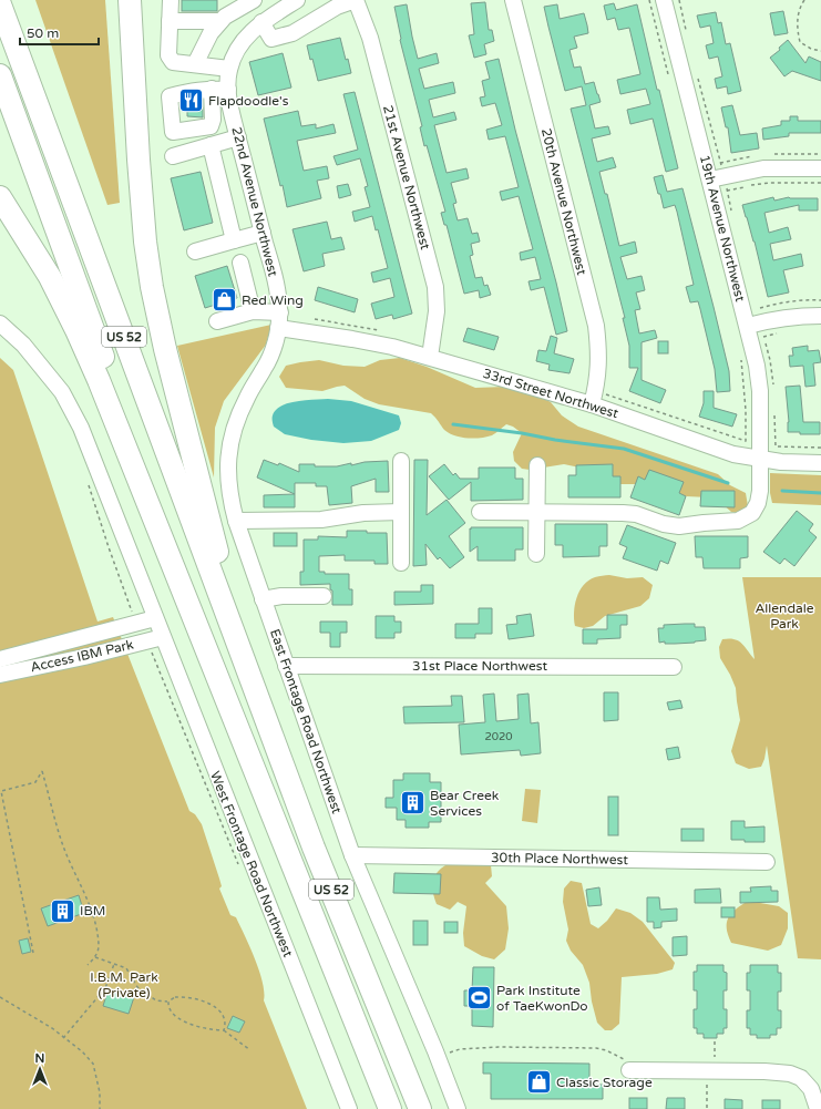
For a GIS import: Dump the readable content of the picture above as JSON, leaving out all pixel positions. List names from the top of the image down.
{
  "streets": {
    "highway": ["US 52"],
    "street": [
      "21st Avenue Northwest",
      "22nd Avenue Northwest",
      "20th Avenue Northwest",
      "19th Avenue Northwest",
      "33rd Street Northwest",
      "Access IBM Park",
      "31st Place Northwest",
      "East Frontage Road Northwest",
      "30th Place Northwest",
      "West Frontage Road Northwest"
    ]
  },
  "crossings": [
    ["21st Avenue Northwest", "33rd Street Northwest"],
    ["22nd Avenue Northwest", "33rd Street Northwest"],
    ["22nd Avenue Northwest", "East Frontage Road Northwest"],
    ["20th Avenue Northwest", "33rd Street Northwest"],
    ["19th Avenue Northwest", "33rd Street Northwest"],
    ["33rd Street Northwest", "East Frontage Road Northwest"],
    ["Access IBM Park", "West Frontage Road Northwest"],
    ["31st Place Northwest", "East Frontage Road Northwest"],
    ["East Frontage Road Northwest", "30th Place Northwest"]
  ],
  "parks": ["Allendale Park", "I.B.M. Park (Private)"],
  "places": {
    "restaurant": ["Flapdoodle's"],
    "shop": ["Red Wing", "Classic Storage"],
    "building": ["Bear Creek Services", "IBM"],
    "sports": ["Park Institute of TaeKwonDo"]
  },
  "house_numbers": ["2020"],
  "scale_bar": "50 m",
  "north": "top"
}
